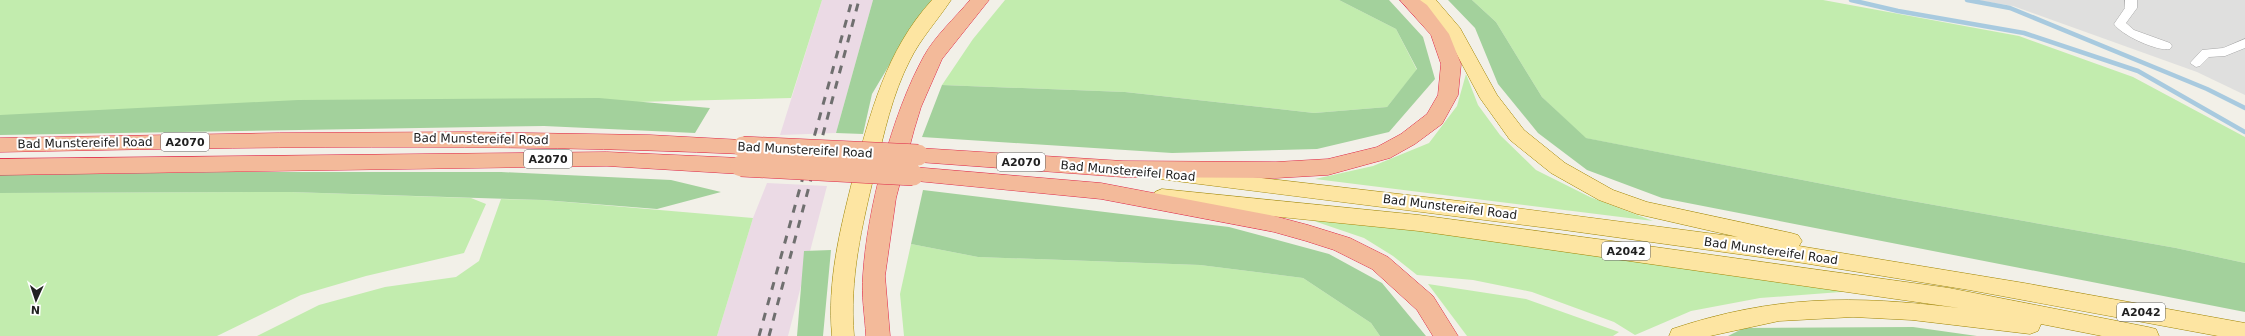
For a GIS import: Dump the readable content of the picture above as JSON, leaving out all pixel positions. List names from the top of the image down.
{
  "streets": {
    "highway": ["Bad Munstereifel Road", "A2070"],
    "main road": ["A2042"]
  },
  "north": "bottom"
}
